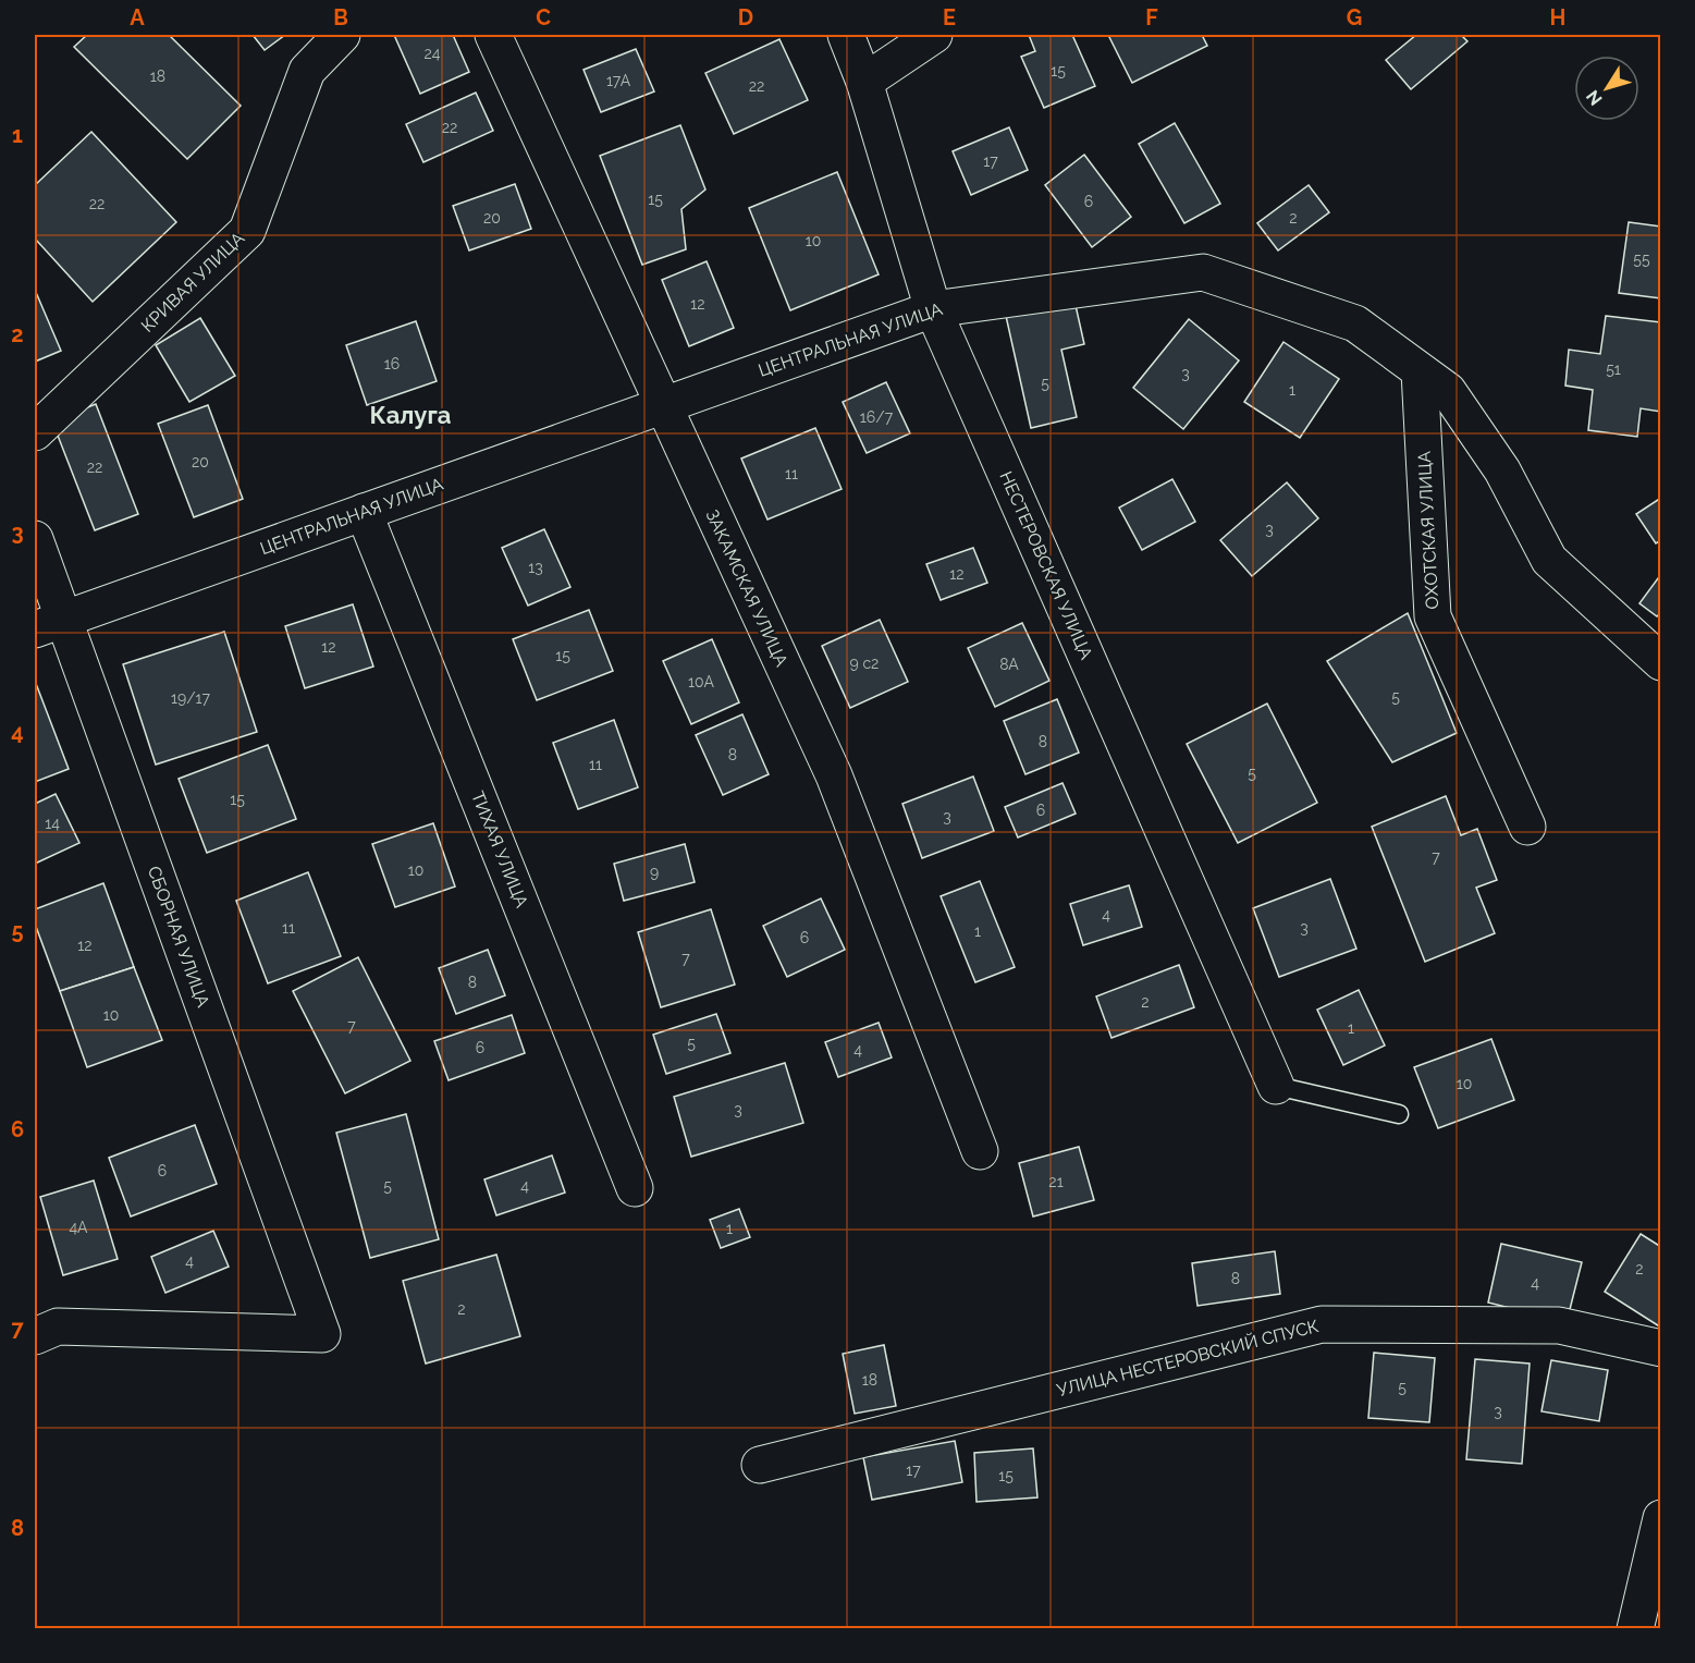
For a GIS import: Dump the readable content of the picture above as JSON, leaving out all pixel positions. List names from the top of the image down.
{
  "streets": {
    "street": [
      "КРИВАЯ УЛИЦА",
      "ЦЕНТРАЛЬНАЯ УЛИЦА",
      "ОХОТСКАЯ УЛИЦА",
      "НЕСТЕРОВСКАЯ УЛИЦА",
      "ЗАКАМСКАЯ УЛИЦА",
      "ТИХАЯ УЛИЦА",
      "СБОРНАЯ УЛИЦА",
      "УЛИЦА НЕСТЕРОВСКИЙ СПУСК"
    ]
  },
  "crossings": [
    ["ЦЕНТРАЛЬНАЯ УЛИЦА", "ОХОТСКАЯ УЛИЦА"],
    ["ЦЕНТРАЛЬНАЯ УЛИЦА", "НЕСТЕРОВСКАЯ УЛИЦА"],
    ["ЦЕНТРАЛЬНАЯ УЛИЦА", "ЗАКАМСКАЯ УЛИЦА"],
    ["ЦЕНТРАЛЬНАЯ УЛИЦА", "ТИХАЯ УЛИЦА"],
    ["ЦЕНТРАЛЬНАЯ УЛИЦА", "СБОРНАЯ УЛИЦА"]
  ],
  "districts": ["Калуга"],
  "house_numbers": [
    "24",
    "15",
    "18",
    "17А",
    "22",
    "22",
    "17",
    "15",
    "6",
    "22",
    "20",
    "2",
    "10",
    "55",
    "12",
    "16",
    "51",
    "3",
    "5",
    "1",
    "16/7",
    "20",
    "22",
    "11",
    "3",
    "13",
    "12",
    "12",
    "15",
    "9 с2",
    "8А",
    "10А",
    "5",
    "19/17",
    "8",
    "8",
    "11",
    "5",
    "15",
    "6",
    "3",
    "14",
    "7",
    "10",
    "9",
    "4",
    "11",
    "3",
    "1",
    "6",
    "12",
    "7",
    "8",
    "2",
    "10",
    "7",
    "1",
    "5",
    "6",
    "4",
    "10",
    "3",
    "6",
    "21",
    "5",
    "4",
    "4А",
    "1",
    "4",
    "2",
    "8",
    "4",
    "2",
    "18",
    "5",
    "3",
    "17",
    "15"
  ],
  "north": "bottom left",
  "grid": {
    "columns": [
      "A",
      "B",
      "C",
      "D",
      "E",
      "F",
      "G",
      "H"
    ],
    "rows": [
      "1",
      "2",
      "3",
      "4",
      "5",
      "6",
      "7",
      "8"
    ]
  }
}
